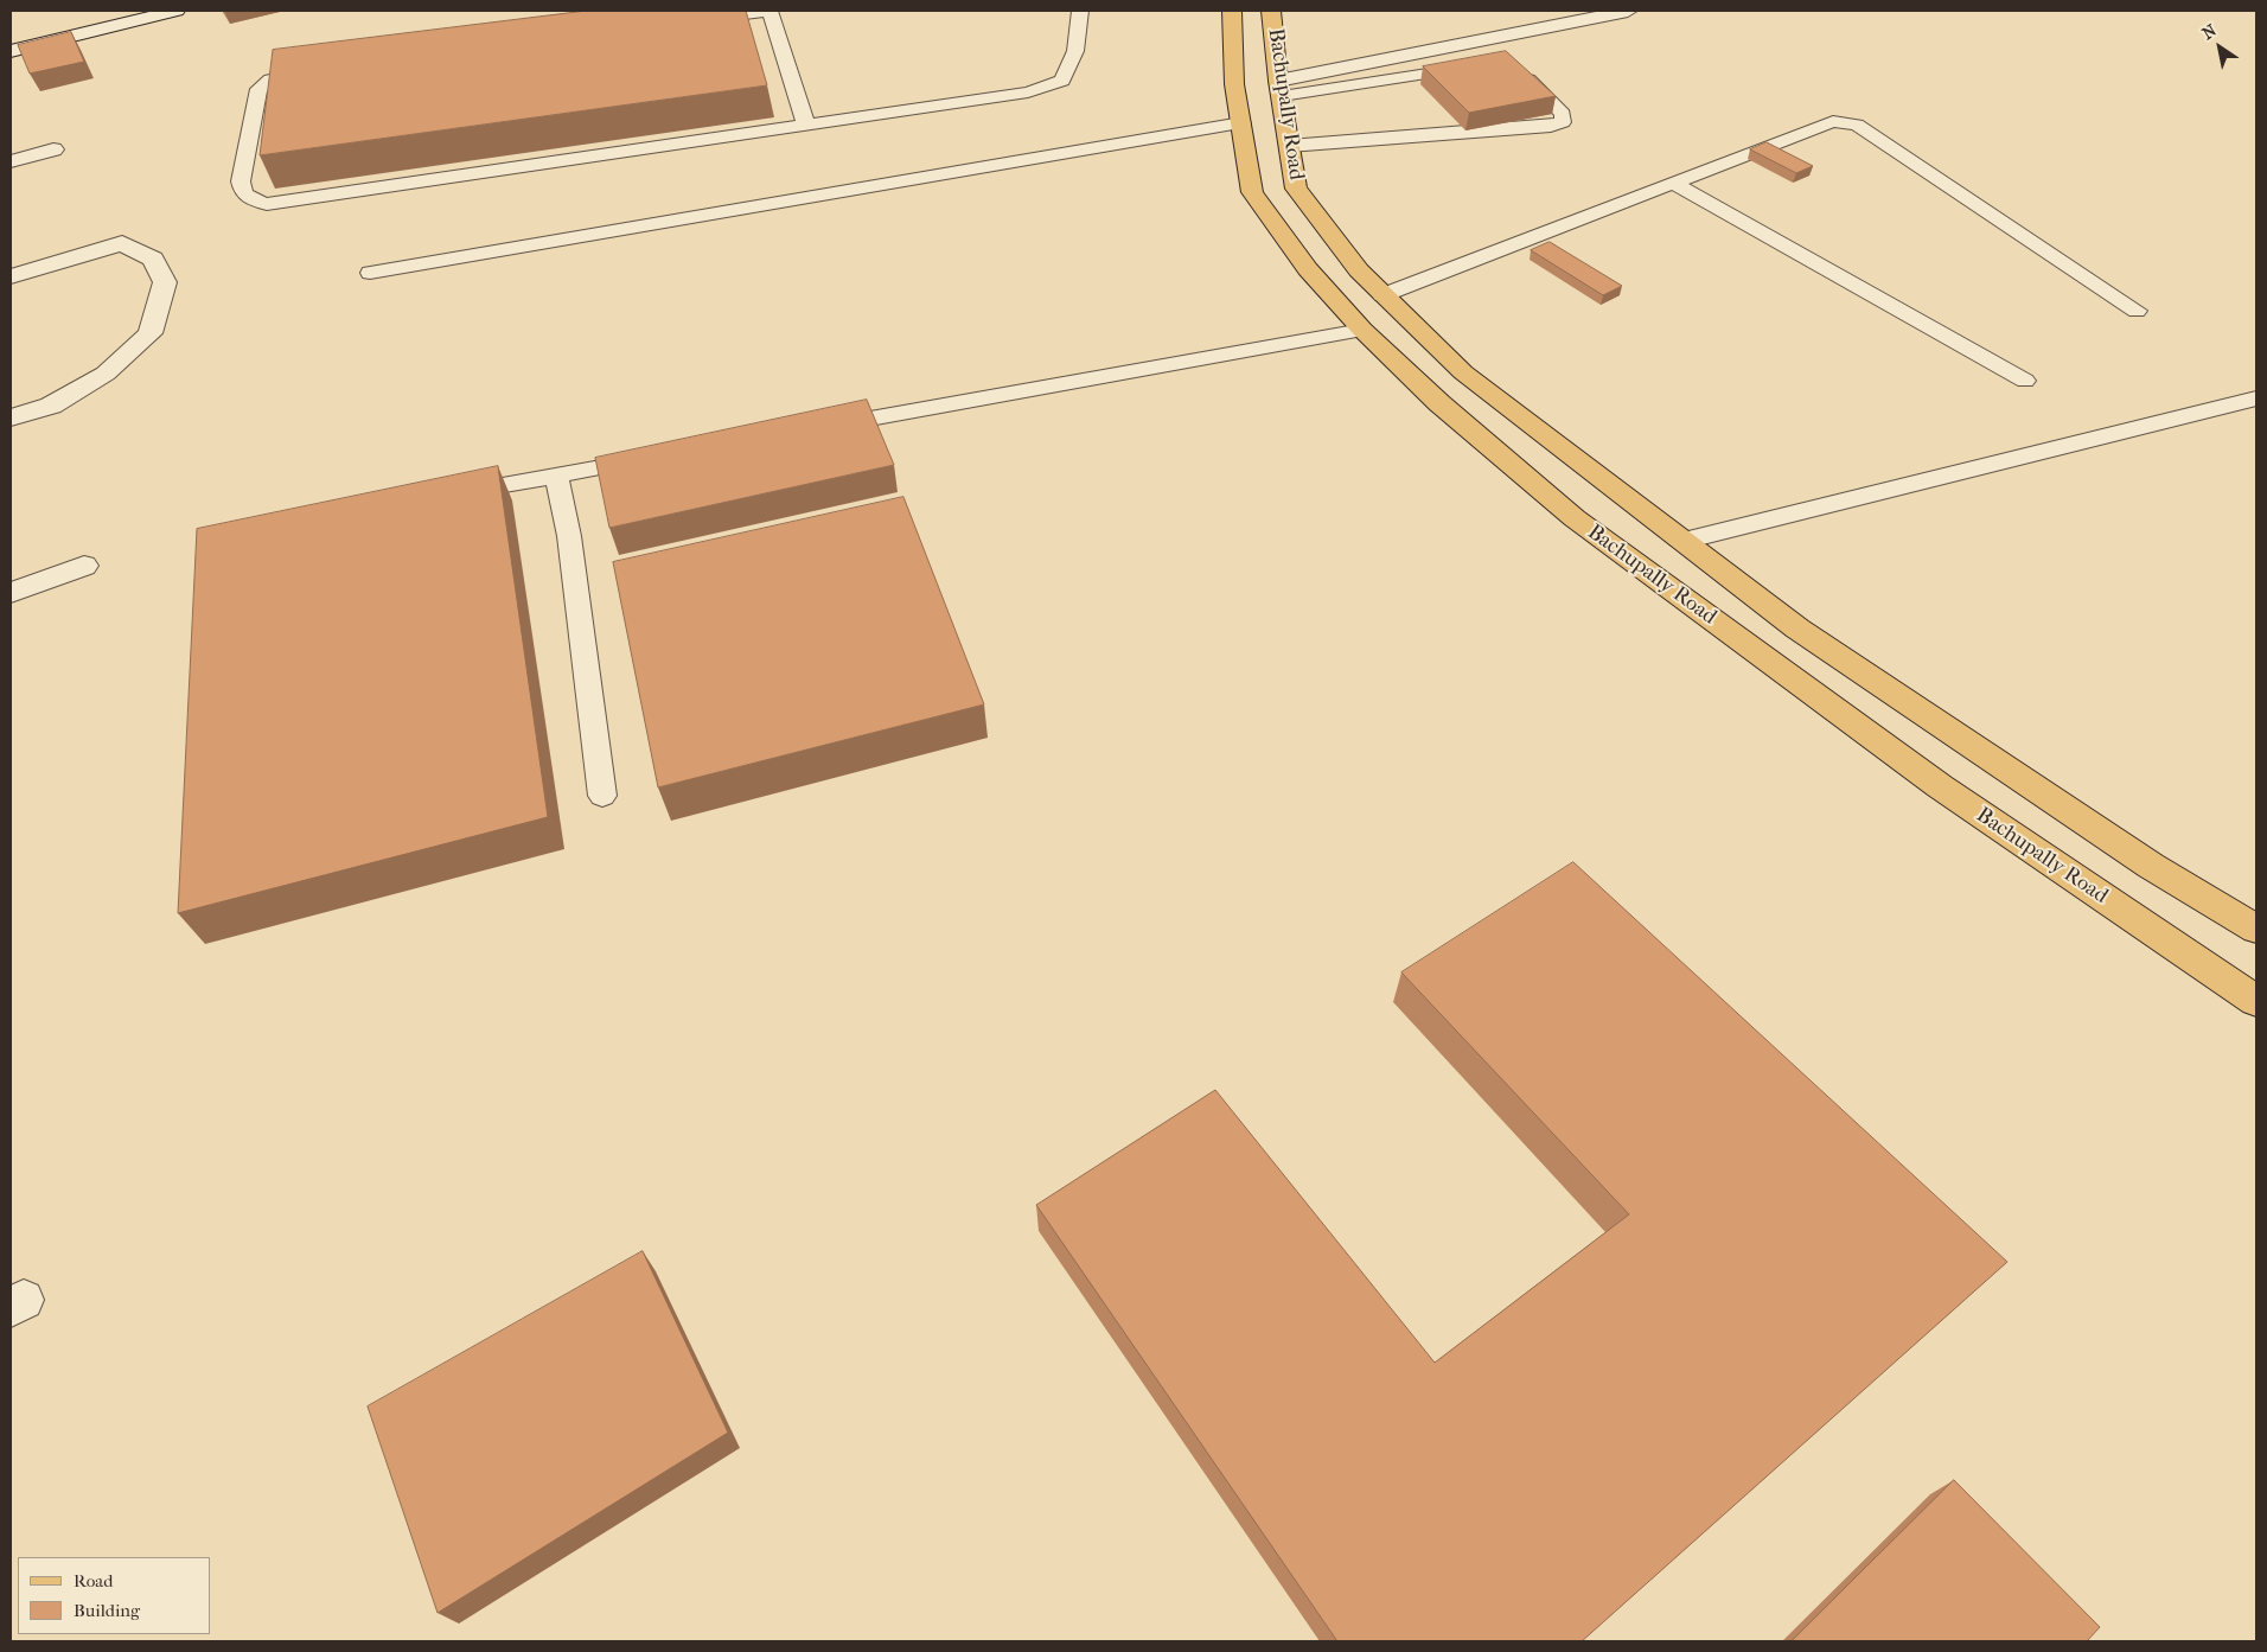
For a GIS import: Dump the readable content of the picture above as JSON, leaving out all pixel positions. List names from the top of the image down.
{
  "streets": {
    "main road": ["Bachupally Road"]
  },
  "legend": ["Road", "Building"],
  "north": "top left"
}
